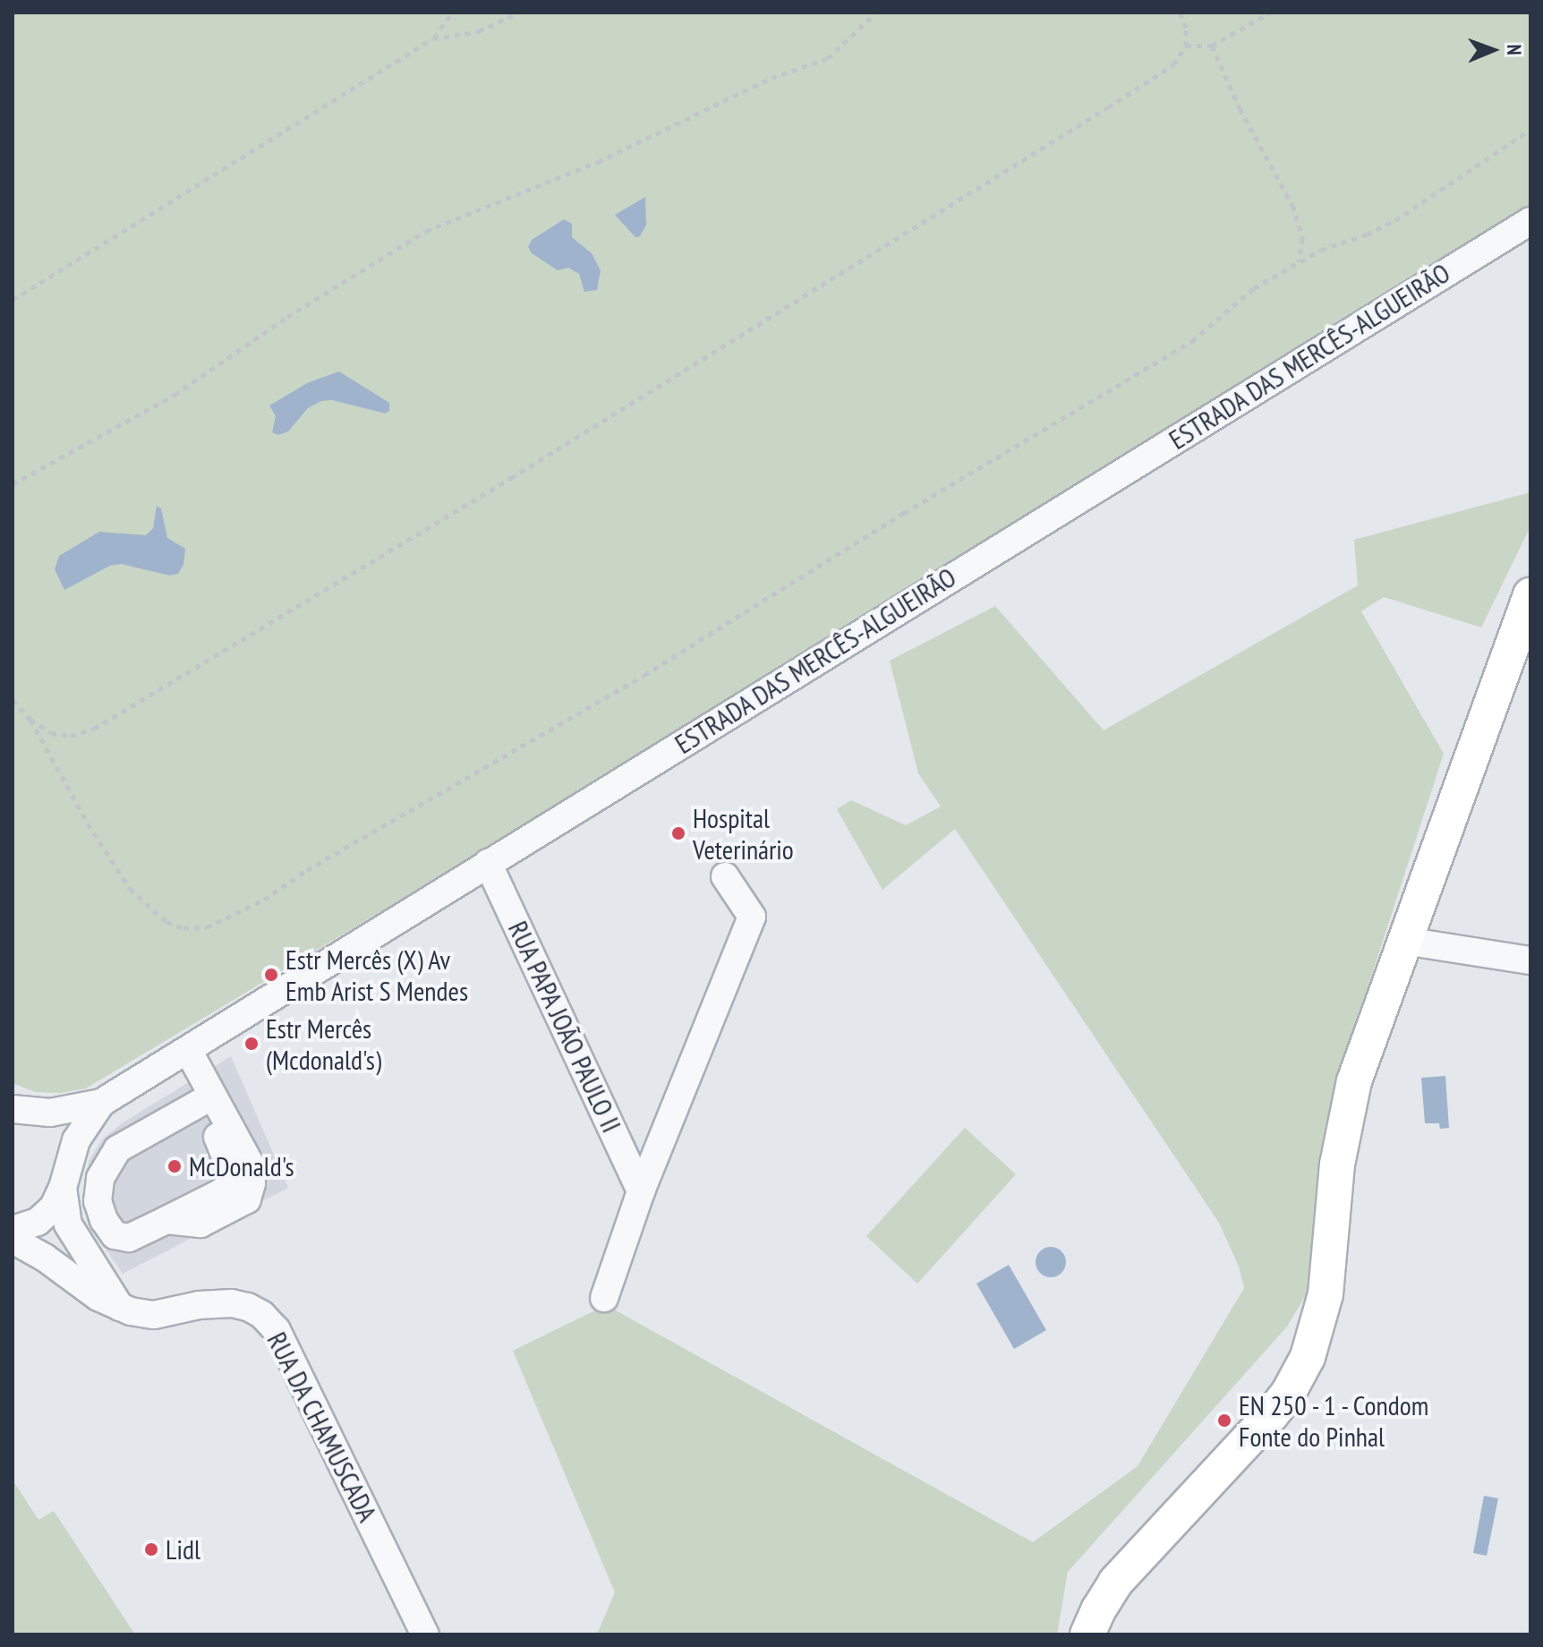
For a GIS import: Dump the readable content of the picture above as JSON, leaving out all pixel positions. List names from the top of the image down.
{
  "streets": {
    "street": ["ESTRADA DAS MERCÊS-ALGUEIRÃO", "RUA PAPA JOÃO PAULO II", "RUA DA CHAMUSCADA"]
  },
  "crossings": [
    ["ESTRADA DAS MERCÊS-ALGUEIRÃO", "RUA PAPA JOÃO PAULO II"]
  ],
  "places": [
    "Hospital Veterinário",
    "Estr Mercês (X) Av Emb Arist S Mendes",
    "Estr Mercês (Mcdonald's)",
    "McDonald's",
    "EN 250 - 1 - Condom Fonte do Pinhal",
    "Lidl"
  ],
  "north": "right"
}
